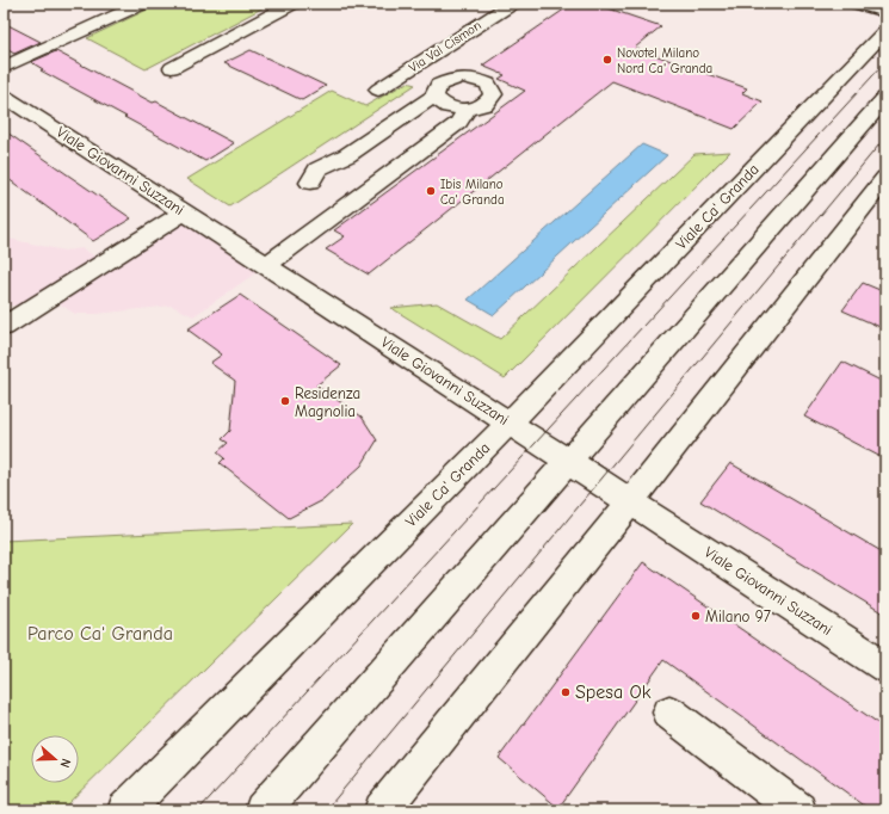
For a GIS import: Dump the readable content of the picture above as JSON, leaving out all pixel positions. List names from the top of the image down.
{
  "streets": {
    "street": ["Via Val Cismon", "Viale Giovanni Suzzani", "Viale Ca' Granda"]
  },
  "crossings": [
    ["Viale Giovanni Suzzani", "Viale Ca' Granda"]
  ],
  "parks": ["Parco Ca' Granda"],
  "places": [
    "Novotel Milano Nord Ca' Granda",
    "Ibis Milano Ca' Granda",
    "Residenza Magnolia",
    "Milano 97",
    "Spesa Ok"
  ],
  "north": "right"
}
